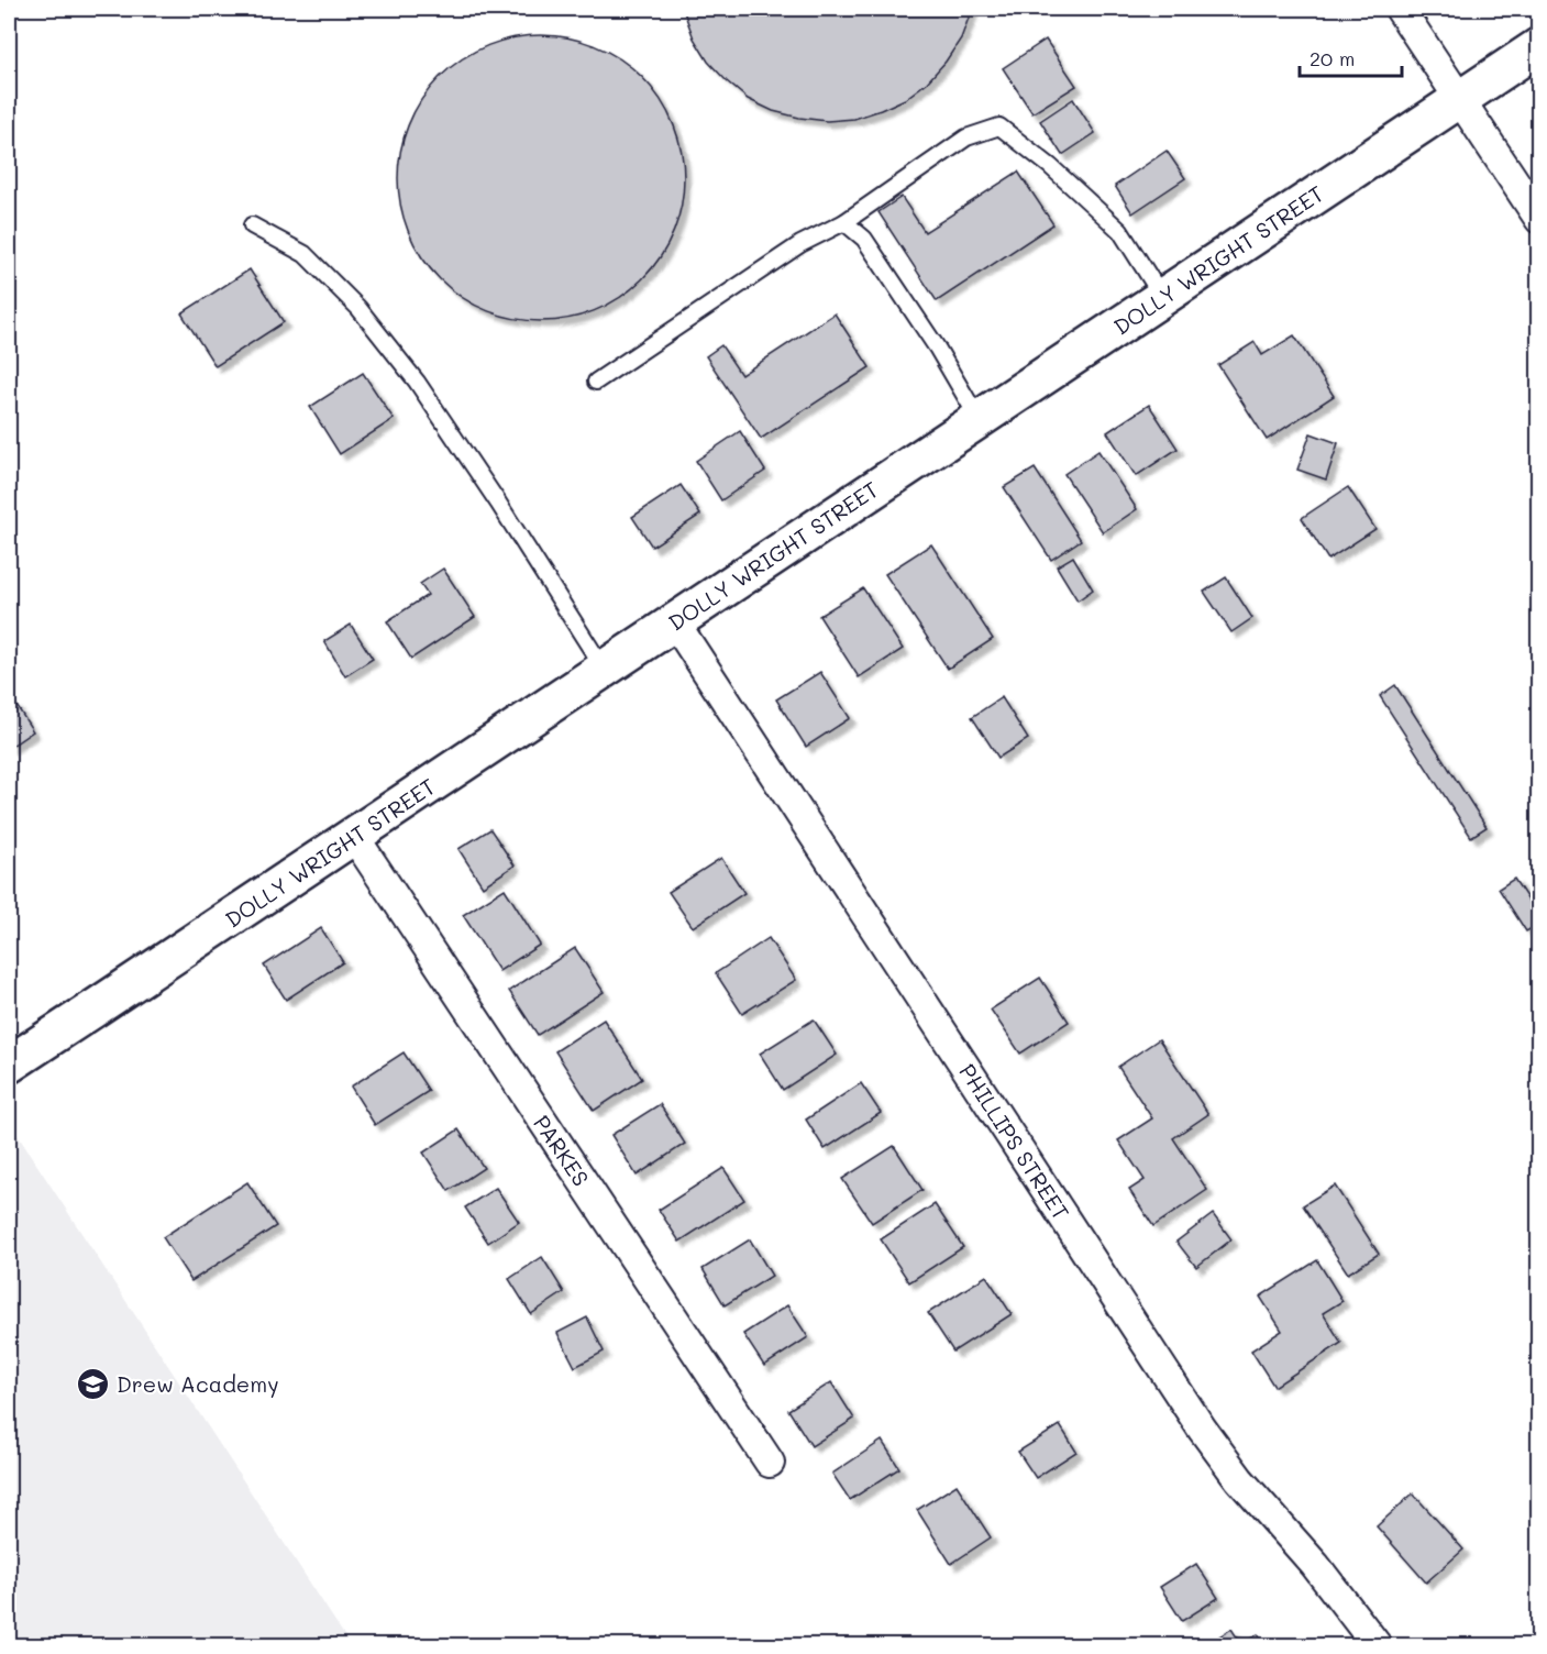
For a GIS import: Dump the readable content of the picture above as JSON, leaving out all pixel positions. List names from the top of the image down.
{
  "streets": {
    "street": ["DOLLY WRIGHT STREET", "PHILLIPS STREET", "PARKES"]
  },
  "crossings": [
    ["DOLLY WRIGHT STREET", "PHILLIPS STREET"],
    ["DOLLY WRIGHT STREET", "PARKES"]
  ],
  "places": {
    "school or university": ["Drew Academy"]
  },
  "scale_bar": "20 m"
}
